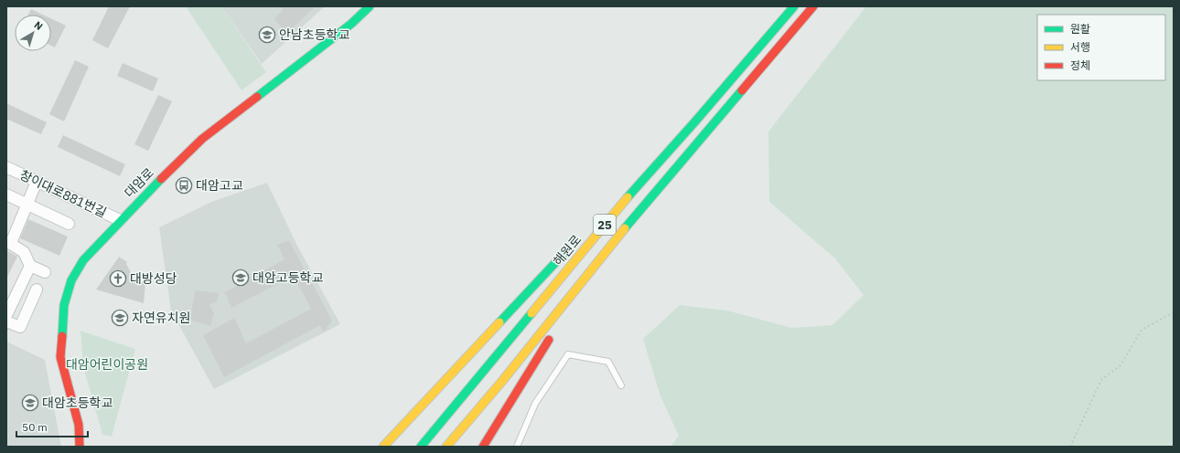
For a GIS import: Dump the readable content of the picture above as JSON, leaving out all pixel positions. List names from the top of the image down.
{
  "streets": {
    "main road": ["대암로", "25", "해원로"],
    "street": ["창이대로881번길"]
  },
  "crossings": [
    ["대암로", "창이대로881번길"]
  ],
  "parks": ["대암어린이공원"],
  "places": {
    "school or university": [
      "안남초등학교",
      "대암고등학교",
      "자연유치원",
      "대암초등학교"
    ],
    "bus stop": ["대암고교"],
    "church": ["대방성당"]
  },
  "legend": ["원활", "서행", "정체"],
  "scale_bar": "50 m",
  "north": "top right"
}
